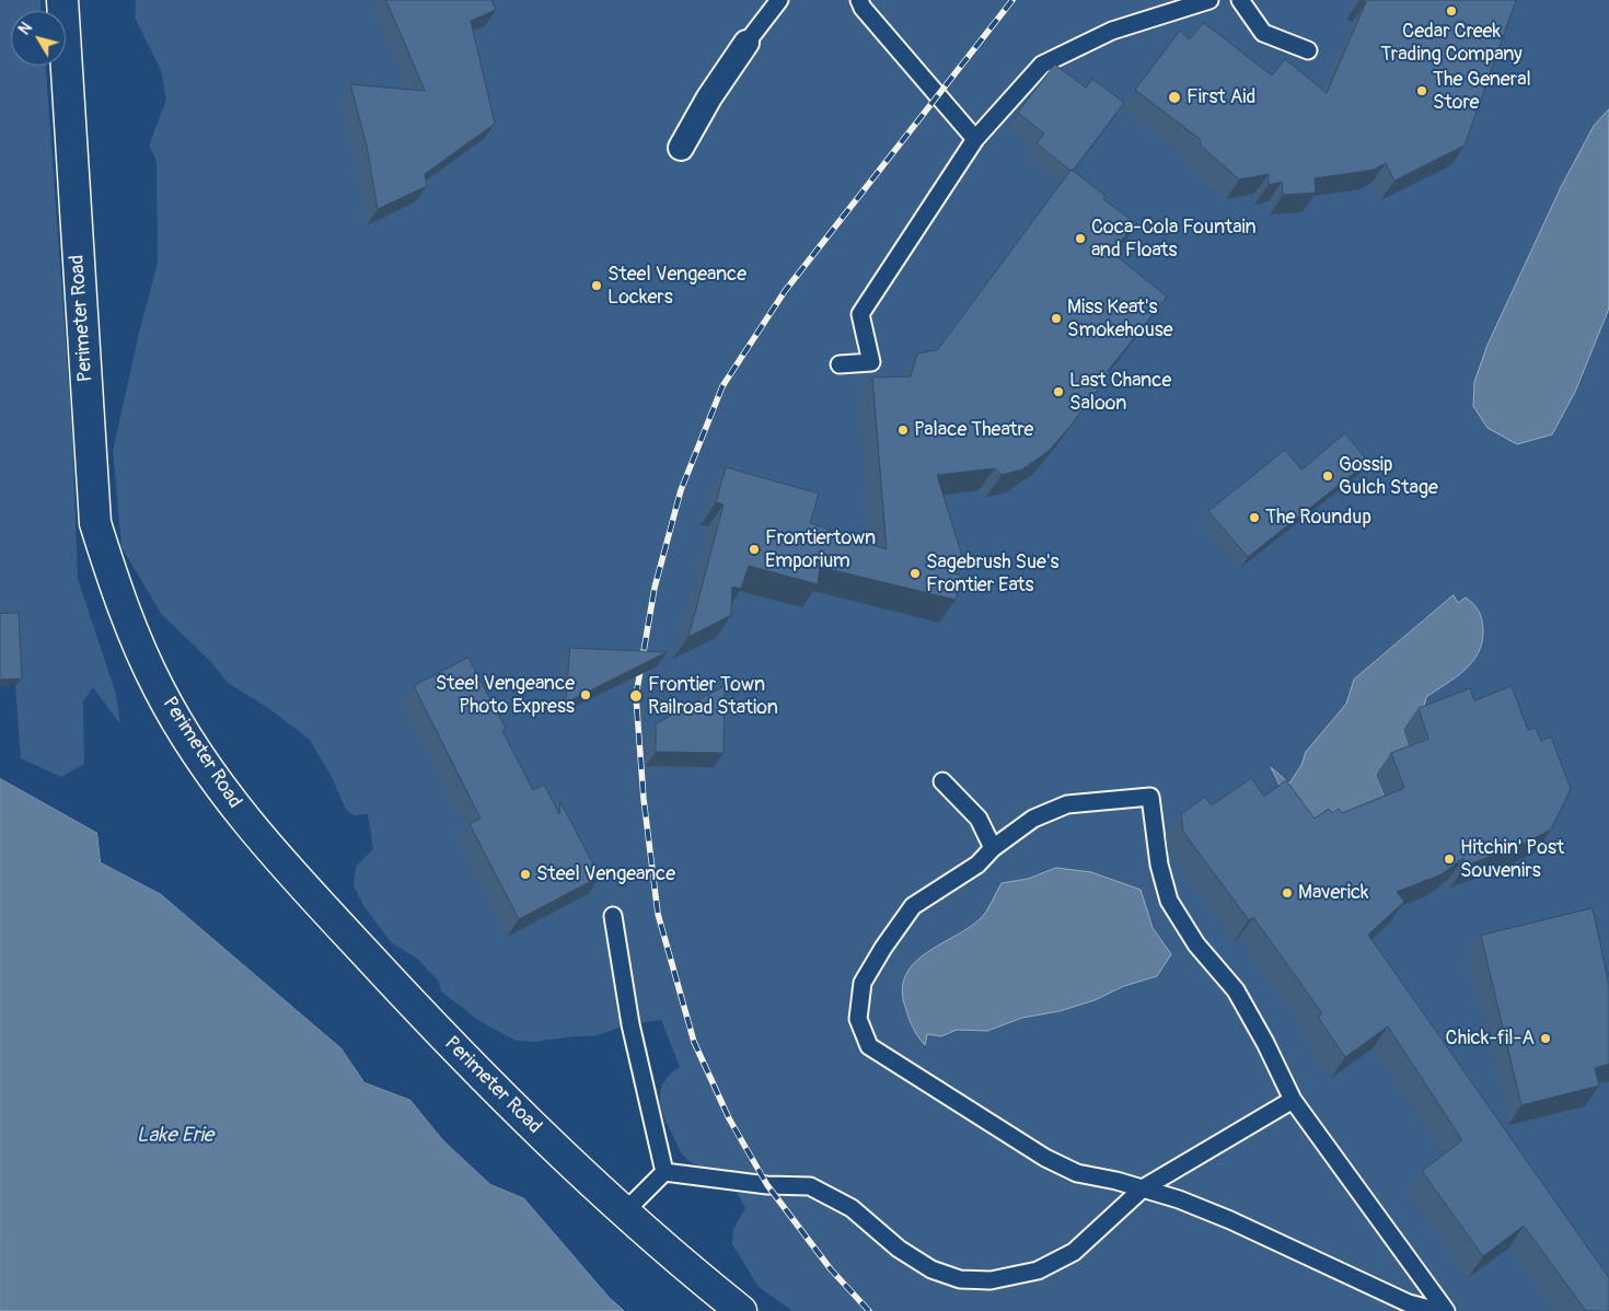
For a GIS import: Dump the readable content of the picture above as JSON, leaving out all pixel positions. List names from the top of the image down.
{
  "streets": {
    "street": ["Perimeter Road"]
  },
  "water": ["Lake Erie"],
  "places": [
    "Cedar Creek Trading Company",
    "The General Store",
    "First Aid",
    "Coca-Cola Fountain and Floats",
    "Steel Vengeance Lockers",
    "Miss Keat's Smokehouse",
    "Last Chance Saloon",
    "Palace Theatre",
    "Gossip Gulch Stage",
    "The Roundup",
    "Frontiertown Emporium",
    "Sagebrush Sue's Frontier Eats",
    "Steel Vengeance Photo Express",
    "Frontier Town Railroad Station",
    "Hitchin' Post Souvenirs",
    "Steel Vengeance",
    "Maverick",
    "Chick-fil-A"
  ],
  "north": "top left"
}
